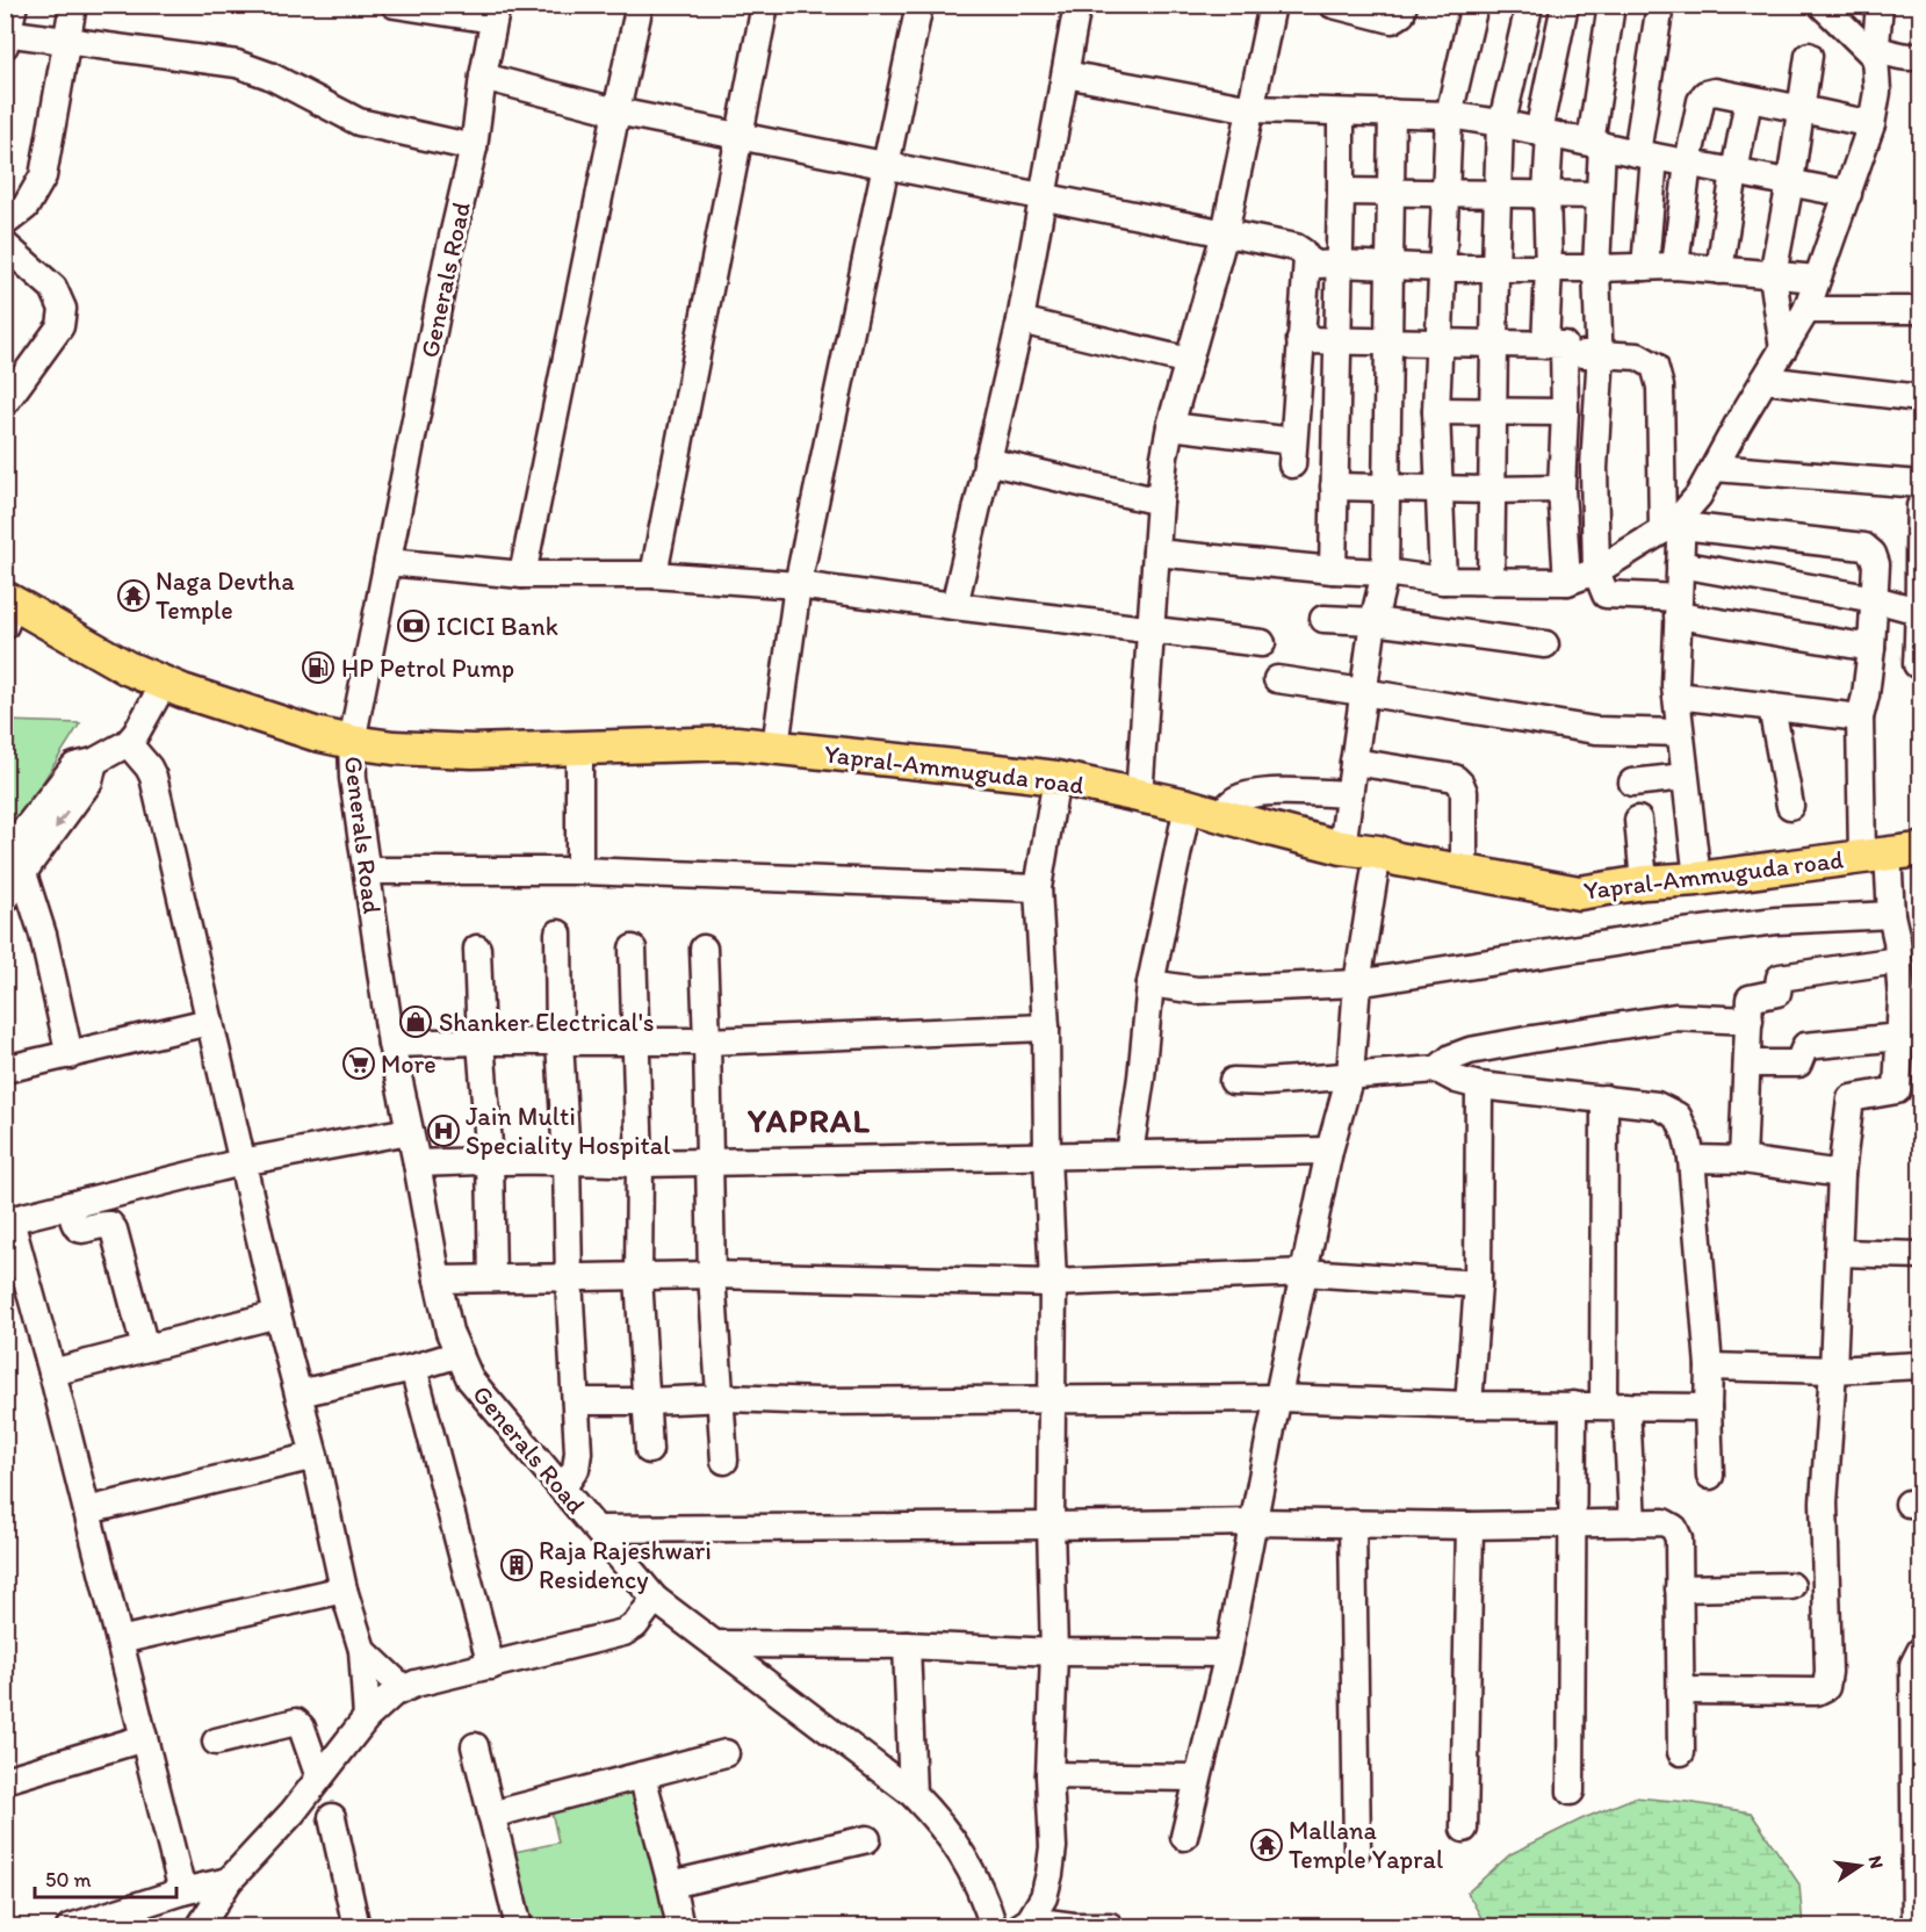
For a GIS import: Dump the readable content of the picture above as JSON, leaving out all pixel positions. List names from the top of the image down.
{
  "streets": {
    "main road": ["Yapral-Ammuguda road"],
    "street": ["Generals Road"]
  },
  "crossings": [
    ["Generals Road", "Yapral-Ammuguda road"]
  ],
  "districts": ["YAPRAL"],
  "places": {
    "temple": ["Naga Devtha Temple", "Mallana Temple Yapral"],
    "bank": ["ICICI Bank"],
    "fuel station": ["HP Petrol Pump"],
    "shop": ["Shanker Electrical's"],
    "supermarket": ["More"],
    "hospital": ["Jain Multi Speciality Hospital"],
    "building": ["Raja Rajeshwari Residency"]
  },
  "scale_bar": "50 m",
  "north": "right"
}
